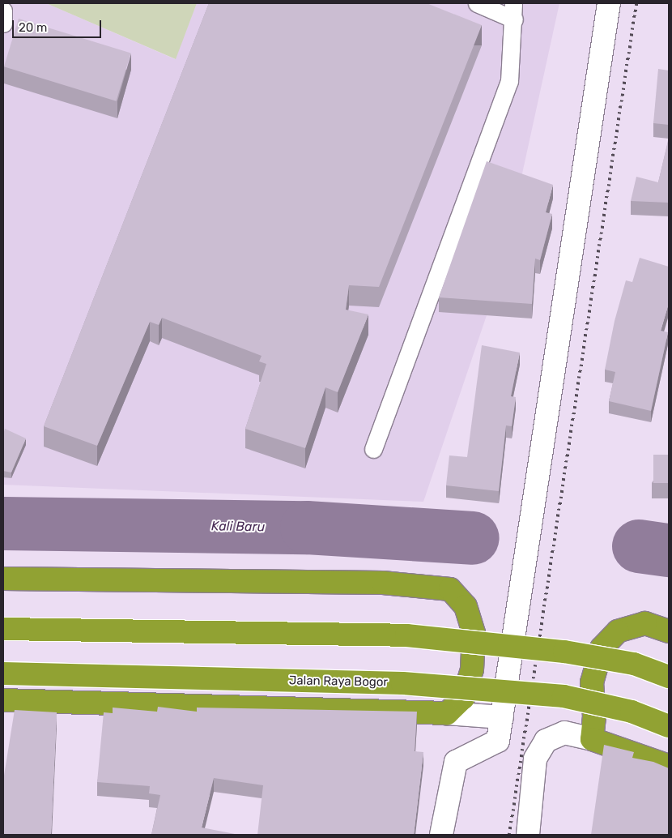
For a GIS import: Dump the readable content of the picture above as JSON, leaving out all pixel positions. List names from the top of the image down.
{
  "streets": {
    "highway": ["Jalan Raya Bogor"]
  },
  "water": ["Kali Baru"],
  "scale_bar": "20 m"
}
